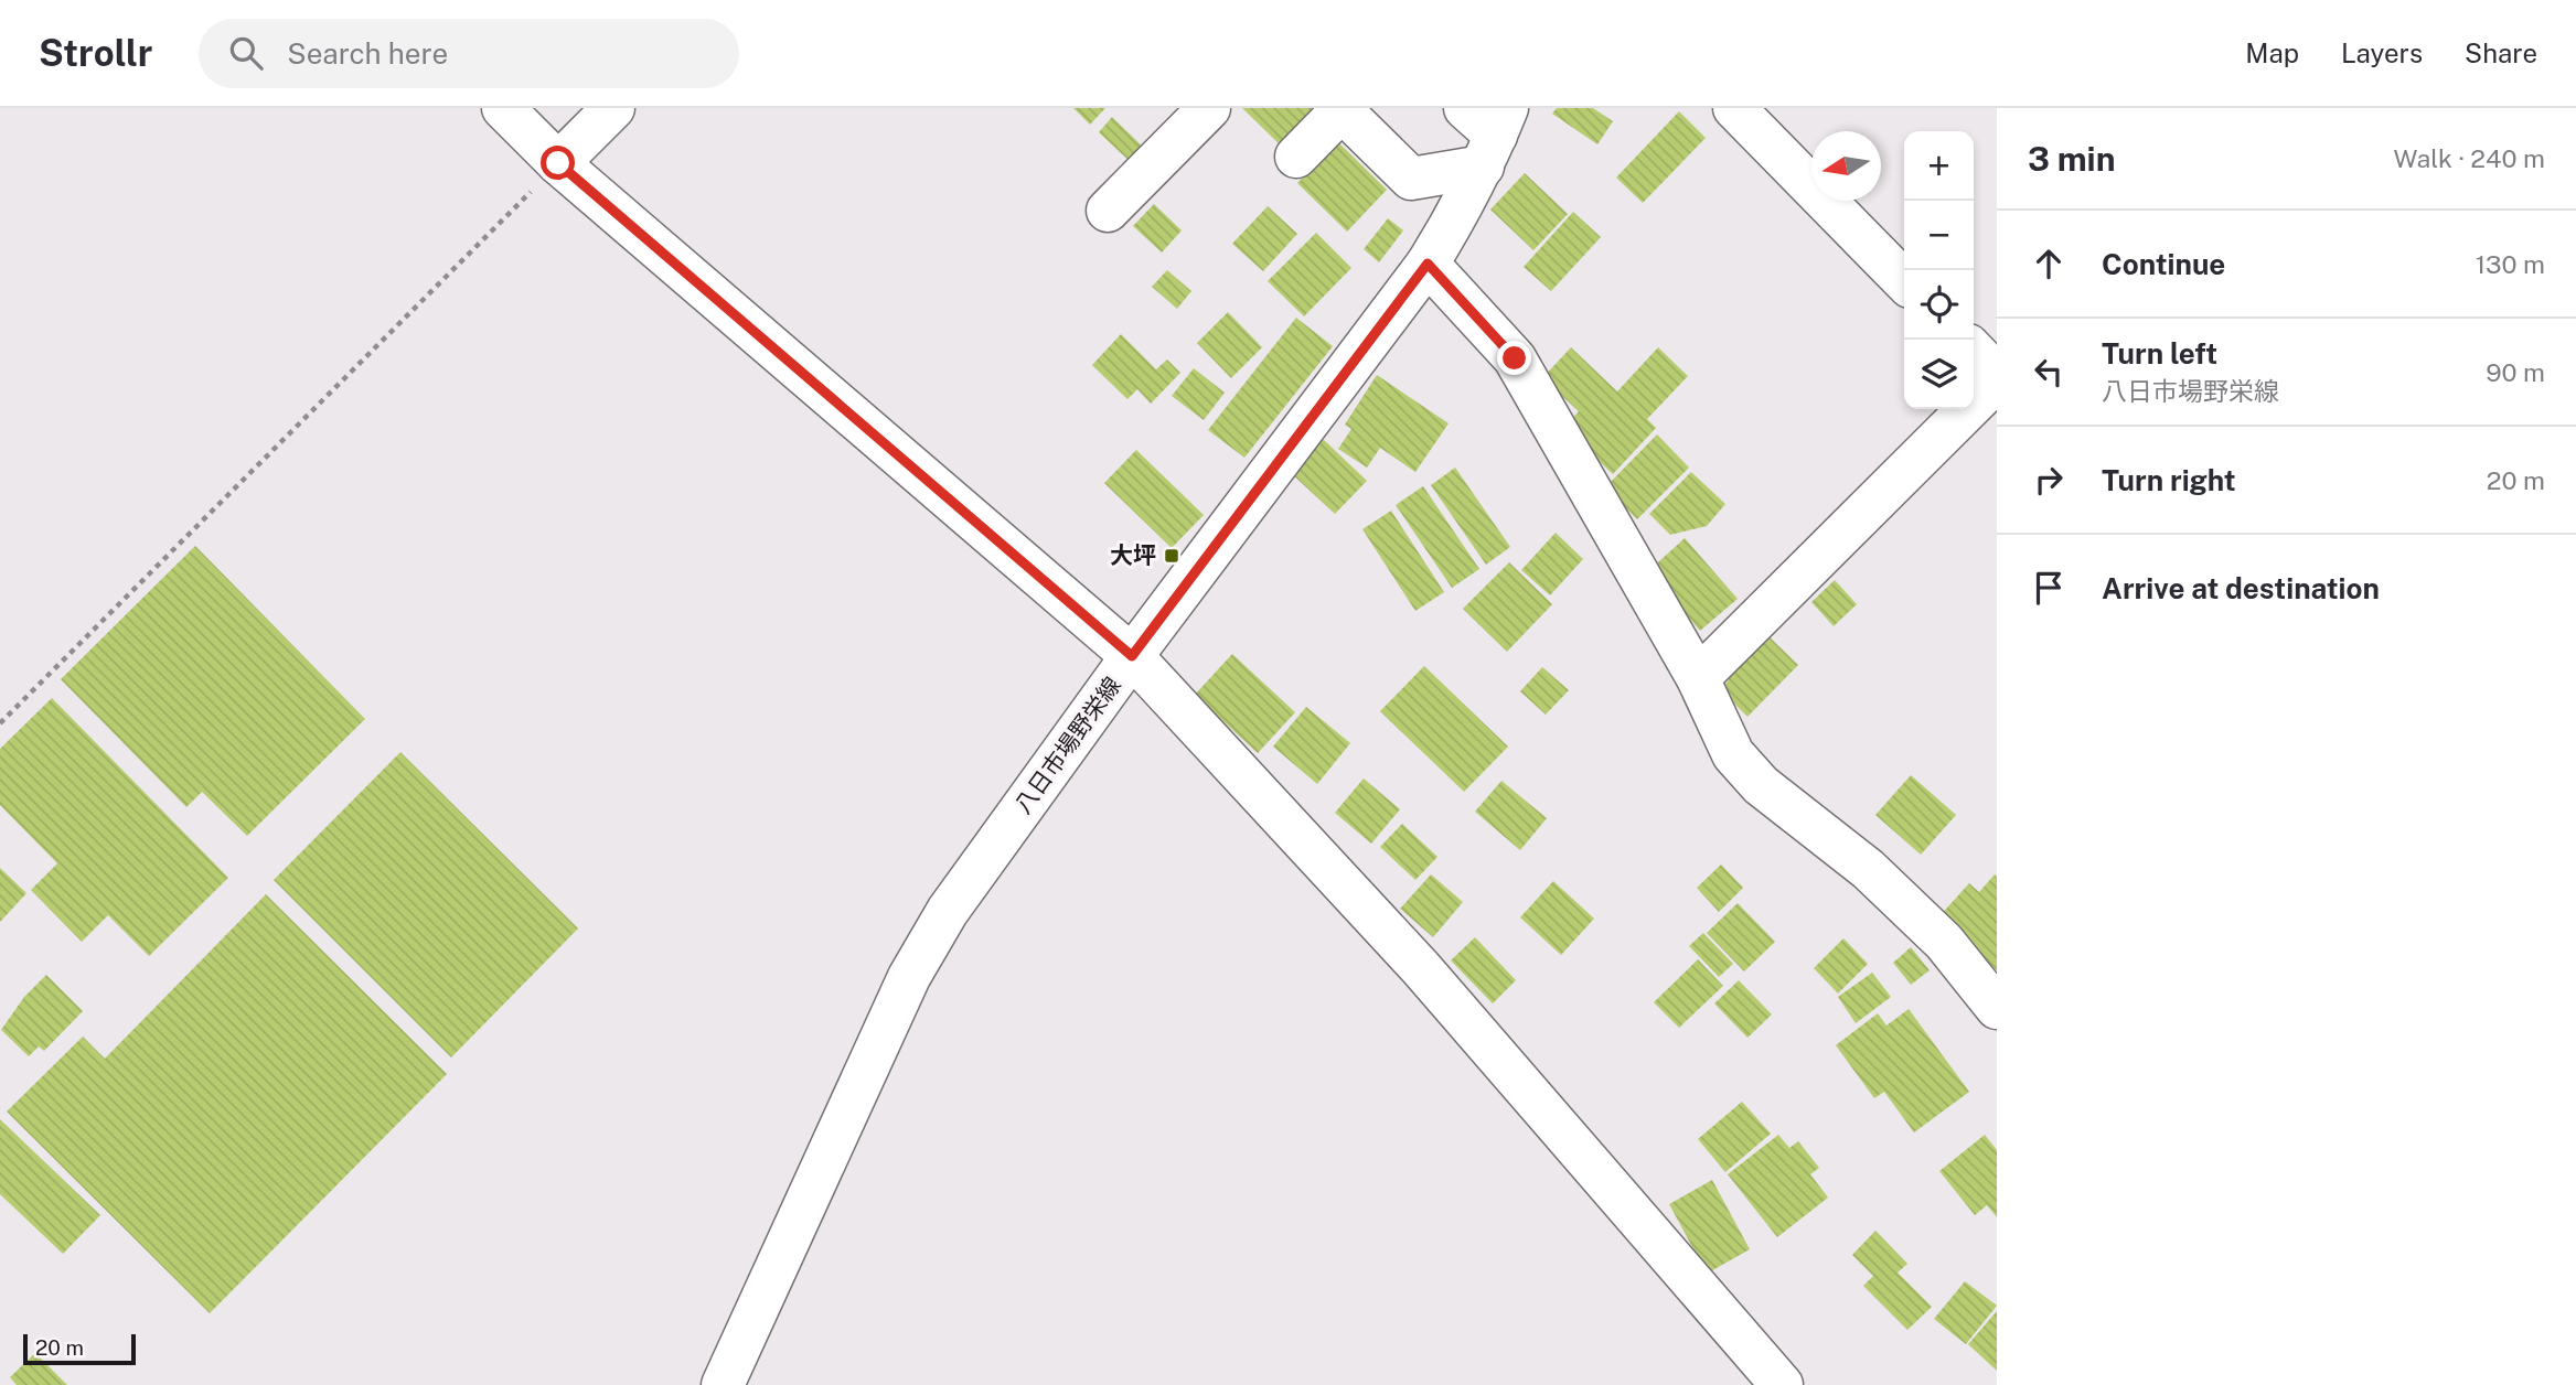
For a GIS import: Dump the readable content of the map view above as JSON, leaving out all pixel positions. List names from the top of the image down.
{
  "streets": {
    "street": ["八日市場野栄線"]
  },
  "places": {
    "transit": ["大坪"]
  },
  "scale_bar": "20 m",
  "north": "left",
  "page": {
    "header": "Strollr",
    "search": "Search here",
    "nav": ["Map", "Layers", "Share"],
    "heading": ["3 min", "Walk · 240 m"],
    "map_buttons": ["+", "−"],
    "list": [
      ["Continue", "130 m"],
      ["Turn left", "八日市場野栄線", "90 m"],
      ["Turn right", "20 m"],
      "Arrive at destination"
    ],
    "scale": "20 m"
  }
}
